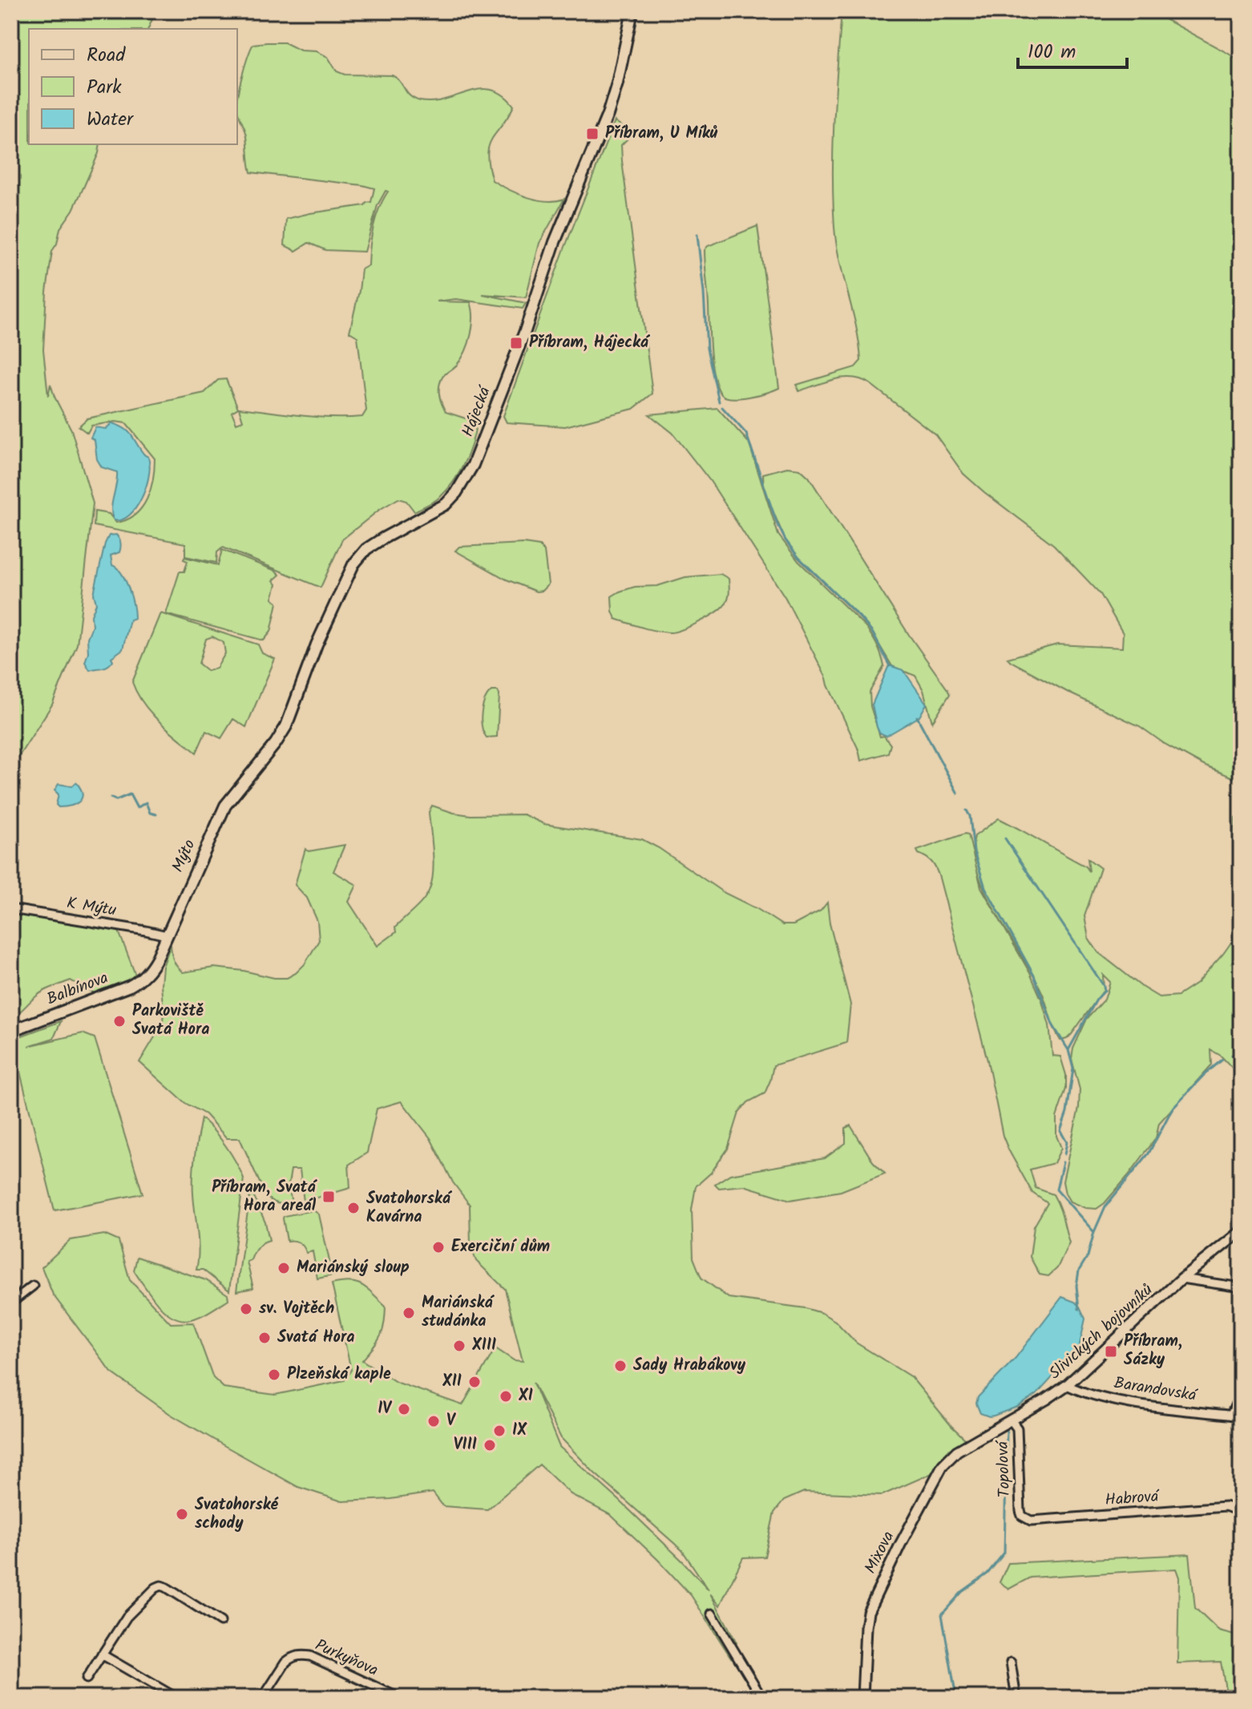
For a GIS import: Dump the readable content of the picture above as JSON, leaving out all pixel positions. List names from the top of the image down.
{
  "streets": {
    "main road": ["Hájecká", "Mýto", "Balbínova"],
    "street": [
      "K Mýtu",
      "Slivických bojovníků",
      "Barandovská",
      "Topolová",
      "Habrová",
      "Mixova",
      "Purkyňova"
    ]
  },
  "crossings": [
    ["Hájecká", "Mýto"],
    ["Mýto", "K Mýtu"],
    ["Mýto", "Balbínova"],
    ["Slivických bojovníků", "Barandovská"],
    ["Slivických bojovníků", "Topolová"],
    ["Slivických bojovníků", "Mixova"],
    ["Topolová", "Habrová"]
  ],
  "places": {
    "transit": [
      "Příbram, U Míků",
      "Příbram, Hájecká",
      "Příbram, Svatá Hora areál",
      "Příbram, Sázky"
    ],
    "other": [
      "Parkoviště Svatá Hora",
      "Svatohorská Kavárna",
      "Exerciční dům",
      "Mariánský sloup",
      "sv. Vojtěch",
      "Mariánská studánka",
      "Svatá Hora",
      "XIII",
      "Sady Hrabákovy",
      "Plzeňská kaple",
      "XII",
      "XI",
      "IV",
      "V",
      "IX",
      "VIII",
      "Svatohorské schody"
    ]
  },
  "legend": ["Road", "Park", "Water"],
  "scale_bar": "100 m"
}
